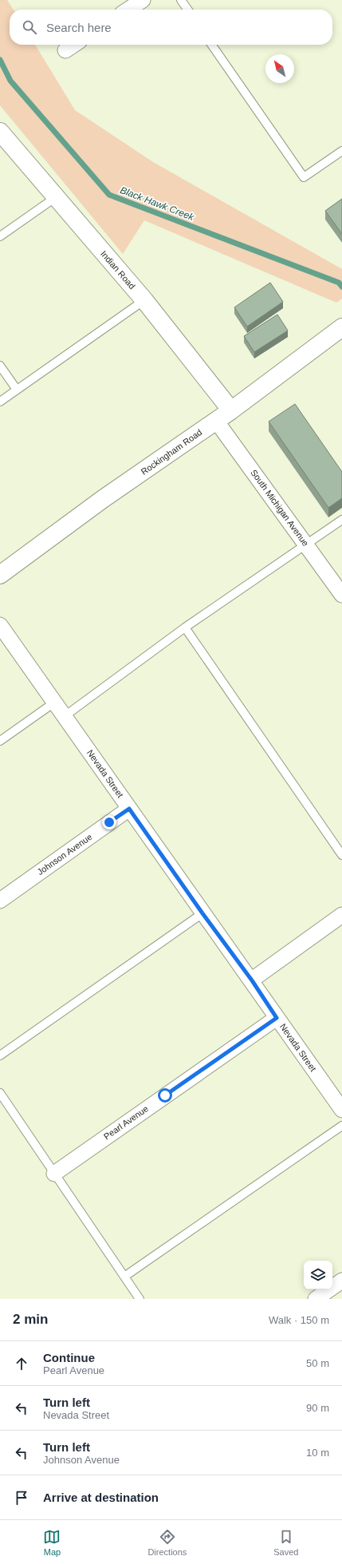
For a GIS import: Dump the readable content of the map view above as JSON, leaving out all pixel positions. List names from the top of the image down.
{
  "streets": {
    "street": [
      "Indian Road",
      "Rockingham Road",
      "South Michigan Avenue",
      "Nevada Street",
      "Johnson Avenue",
      "Pearl Avenue"
    ]
  },
  "crossings": [
    ["Indian Road", "Rockingham Road"],
    ["Rockingham Road", "South Michigan Avenue"],
    ["Nevada Street", "Johnson Avenue"],
    ["Nevada Street", "Pearl Avenue"]
  ],
  "water": ["Black Hawk Creek"],
  "north": "top left",
  "page": {
    "search": "Search here",
    "heading": ["2 min", "Walk · 150 m"],
    "list": [
      ["Continue", "Pearl Avenue", "50 m"],
      ["Turn left", "Nevada Street", "90 m"],
      ["Turn left", "Johnson Avenue", "10 m"],
      "Arrive at destination"
    ],
    "nav": ["Map", "Directions", "Saved"]
  }
}
